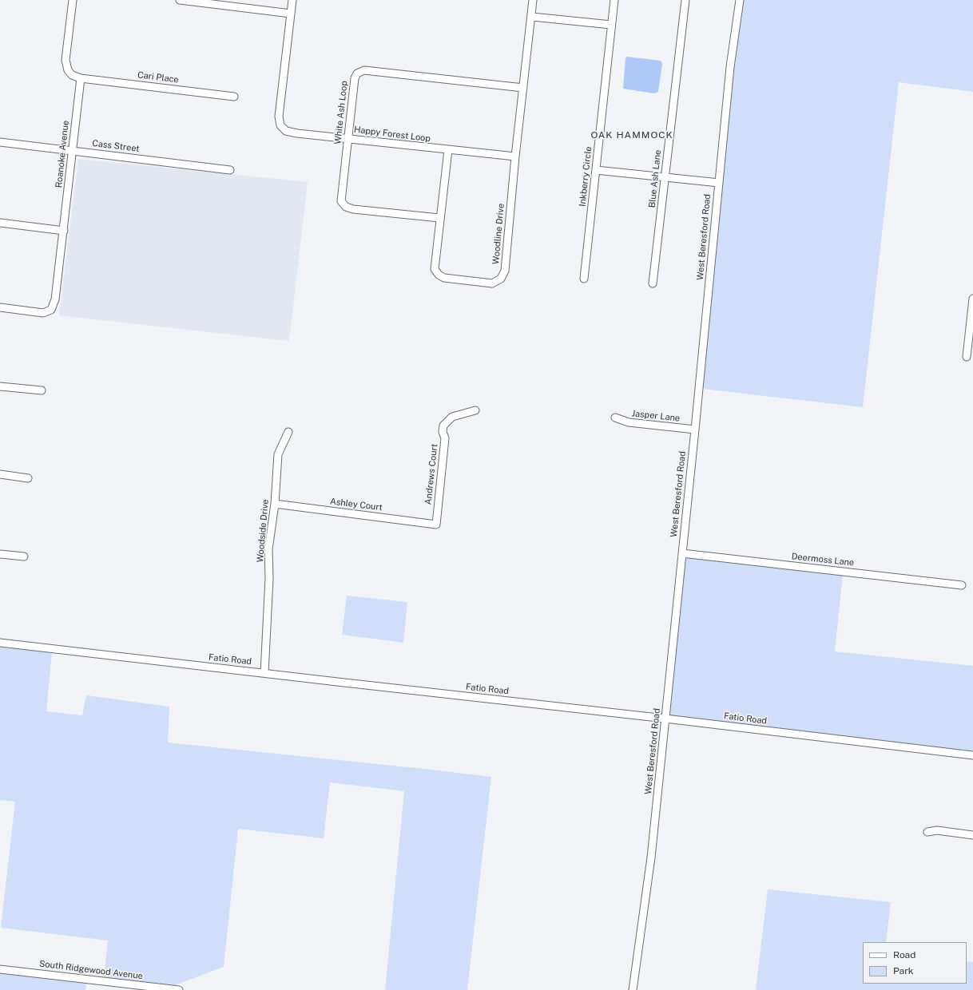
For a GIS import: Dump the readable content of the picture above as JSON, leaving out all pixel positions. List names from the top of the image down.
{
  "streets": {
    "street": [
      "Cari Place",
      "White Ash Loop",
      "Happy Forest Loop",
      "Cass Street",
      "Roanoke Avenue",
      "Inkberry Circle",
      "Blue Ash Lane",
      "Woodline Drive",
      "West Beresford Road",
      "Jasper Lane",
      "Andrews Court",
      "Ashley Court",
      "Woodside Drive",
      "Deermoss Lane",
      "Fatio Road",
      "South Ridgewood Avenue"
    ]
  },
  "crossings": [
    ["Cari Place", "Roanoke Avenue"],
    ["White Ash Loop", "Happy Forest Loop"],
    ["White Ash Loop", "Woodline Drive"],
    ["Happy Forest Loop", "Woodline Drive"],
    ["Cass Street", "Roanoke Avenue"],
    ["West Beresford Road", "Jasper Lane"],
    ["West Beresford Road", "Deermoss Lane"],
    ["West Beresford Road", "Fatio Road"],
    ["Andrews Court", "Ashley Court"],
    ["Ashley Court", "Woodside Drive"],
    ["Woodside Drive", "Fatio Road"]
  ],
  "districts": ["OAK HAMMOCK"],
  "legend": ["Road", "Park"]
}
